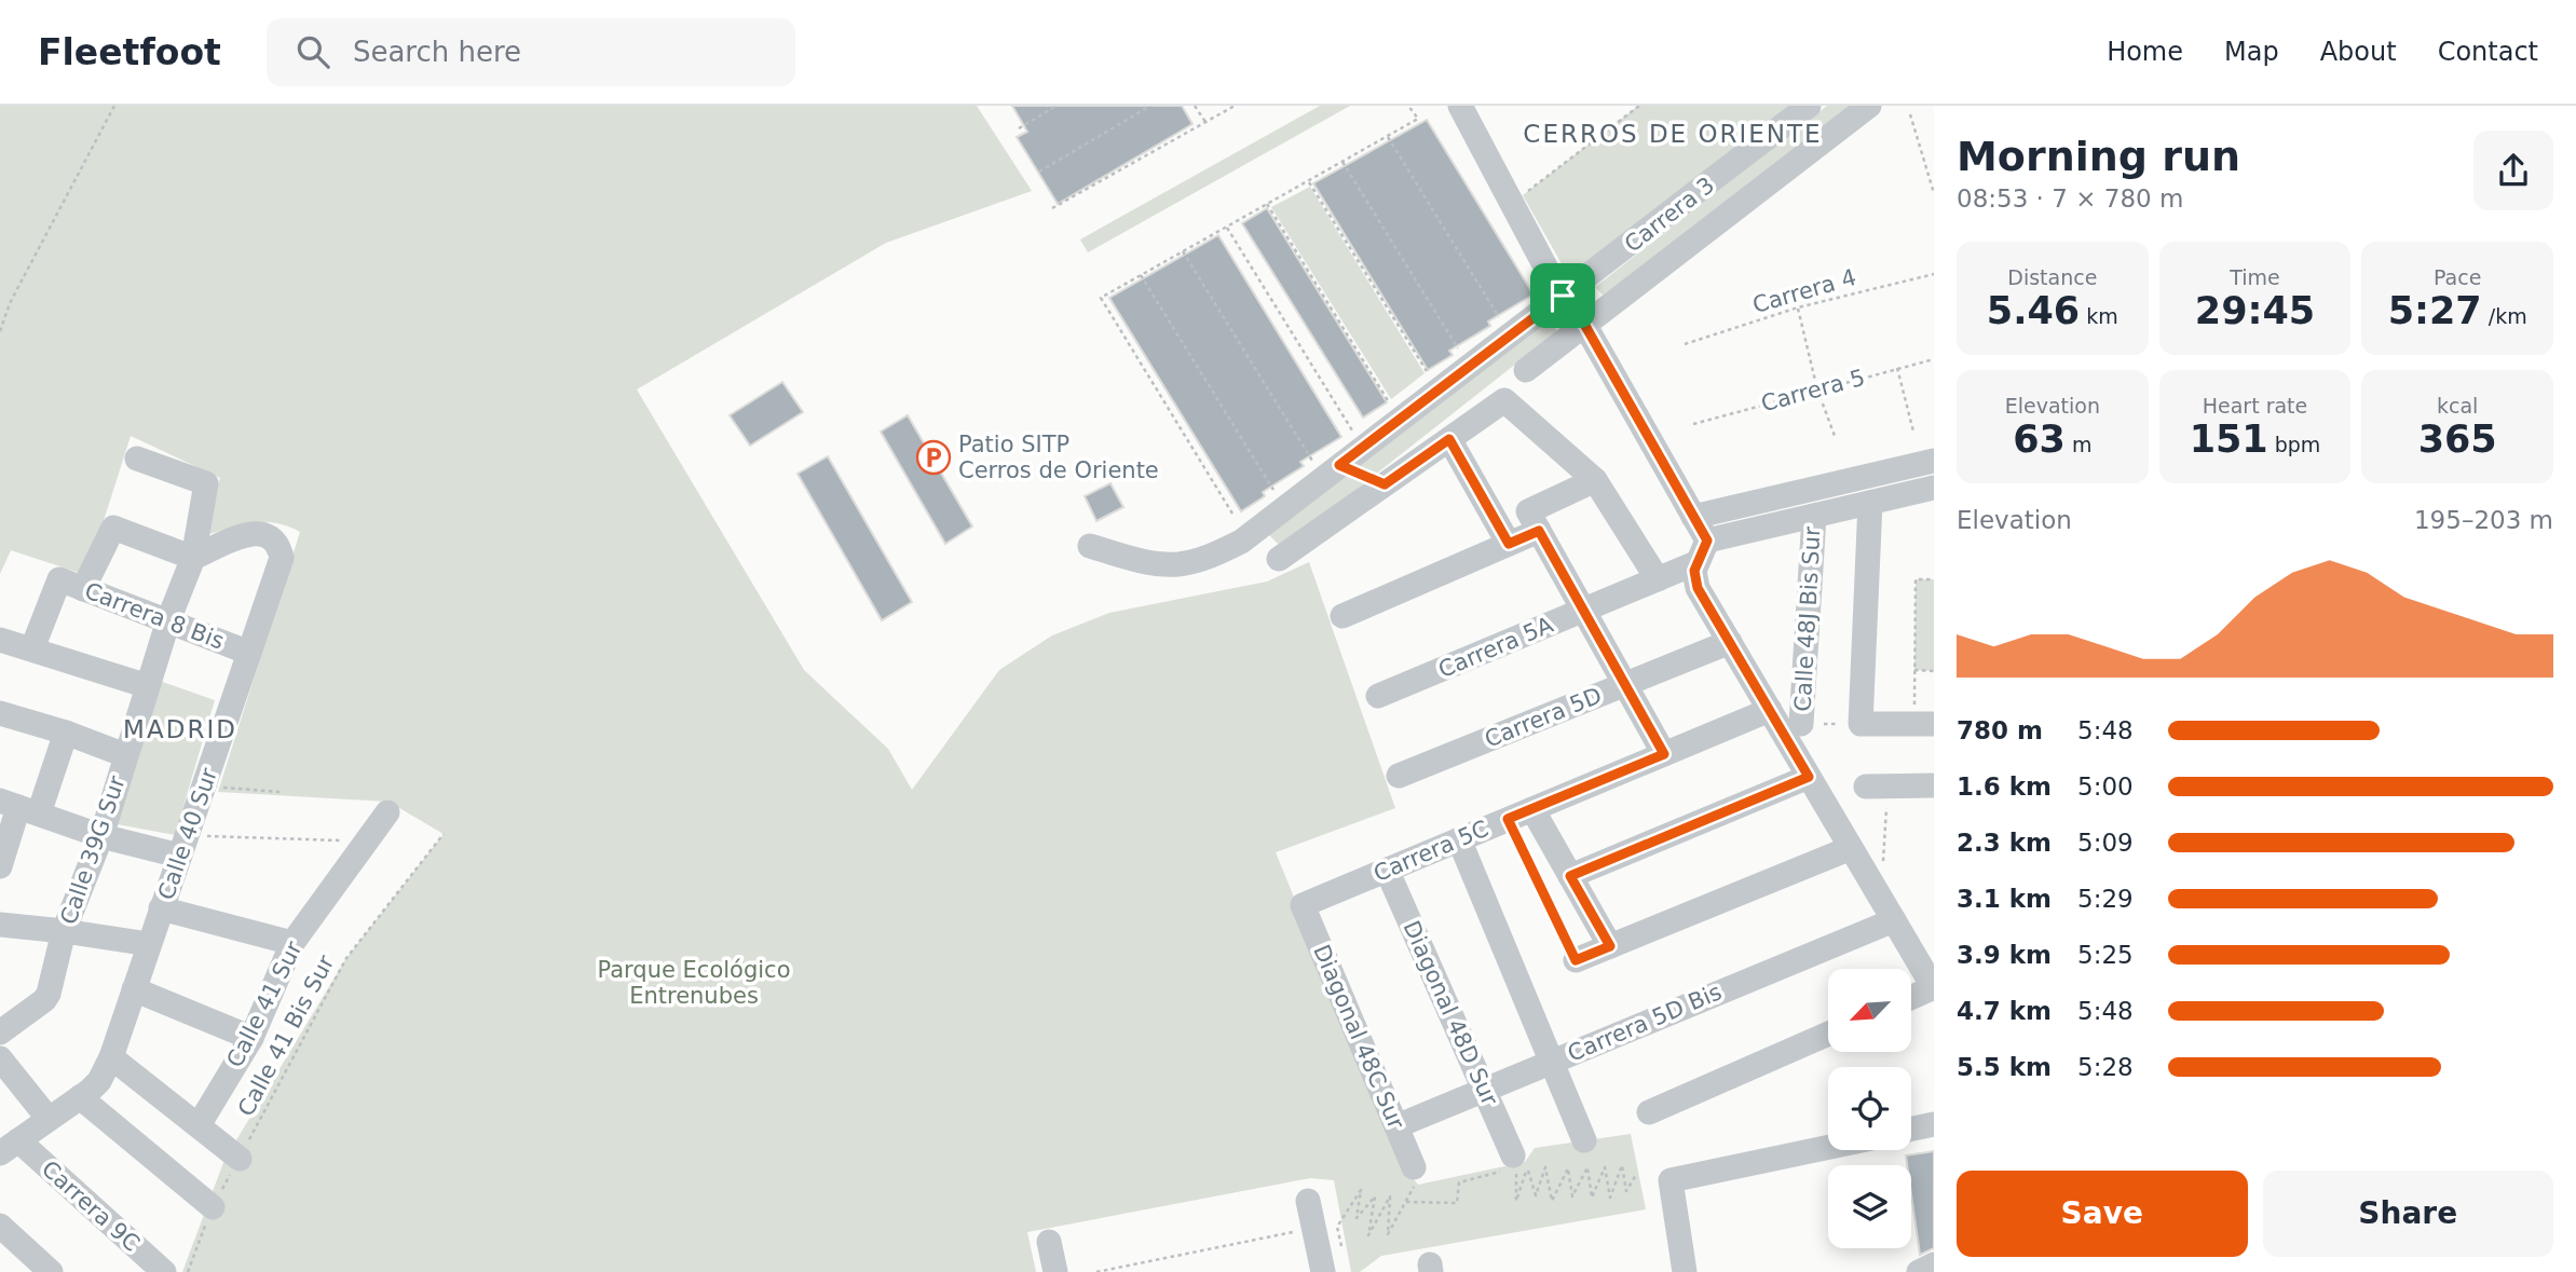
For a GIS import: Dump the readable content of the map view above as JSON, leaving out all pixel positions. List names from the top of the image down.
{
  "streets": {
    "street": [
      "Carrera 3",
      "Carrera 8 Bis",
      "Calle 48J Bis Sur",
      "Carrera 5A",
      "Carrera 5D",
      "Calle 40 Sur",
      "Calle 39G Sur",
      "Carrera 5C",
      "Calle 41 Sur",
      "Diagonal 48D Sur",
      "Carrera 5D Bis",
      "Diagonal 48C Sur",
      "Carrera 9C"
    ],
    "path": ["Carrera 4", "Carrera 5", "Calle 41 Bis Sur"]
  },
  "crossings": [
    ["Carrera 8 Bis", "Calle 40 Sur"],
    ["Carrera 8 Bis", "Calle 39G Sur"],
    ["Calle 40 Sur", "Calle 39G Sur"],
    ["Carrera 5C", "Diagonal 48D Sur"],
    ["Carrera 5C", "Diagonal 48C Sur"],
    ["Diagonal 48D Sur", "Carrera 5D Bis"],
    ["Carrera 5D Bis", "Diagonal 48C Sur"]
  ],
  "districts": ["CERROS DE ORIENTE", "MADRID"],
  "parks": ["Parque Ecológico Entrenubes"],
  "places": {
    "parking": ["Patio SITP Cerros de Oriente"]
  },
  "north": "bottom left",
  "page": {
    "header": "Fleetfoot",
    "search": "Search here",
    "nav": [
      "Home",
      "Map",
      "About",
      "Contact"
    ],
    "heading": ["Morning run", "08:53 · 7 × 780 m"],
    "stats": [
      ["Distance", "5.46 km"],
      ["Time", "29:45"],
      ["Pace", "5:27 /km"],
      ["Elevation", "63 m"],
      ["Heart rate", "151 bpm"],
      ["kcal", "365"]
    ],
    "chart": ["Elevation", "195–203 m"],
    "list": [
      {
        "name": "780 m",
        "note": "5:48"
      },
      {
        "name": "1.6 km",
        "note": "5:00"
      },
      {
        "name": "2.3 km",
        "note": "5:09"
      },
      {
        "name": "3.1 km",
        "note": "5:29"
      },
      {
        "name": "3.9 km",
        "note": "5:25"
      },
      {
        "name": "4.7 km",
        "note": "5:48"
      },
      {
        "name": "5.5 km",
        "note": "5:28"
      }
    ],
    "buttons": ["Save", "Share"]
  }
}
